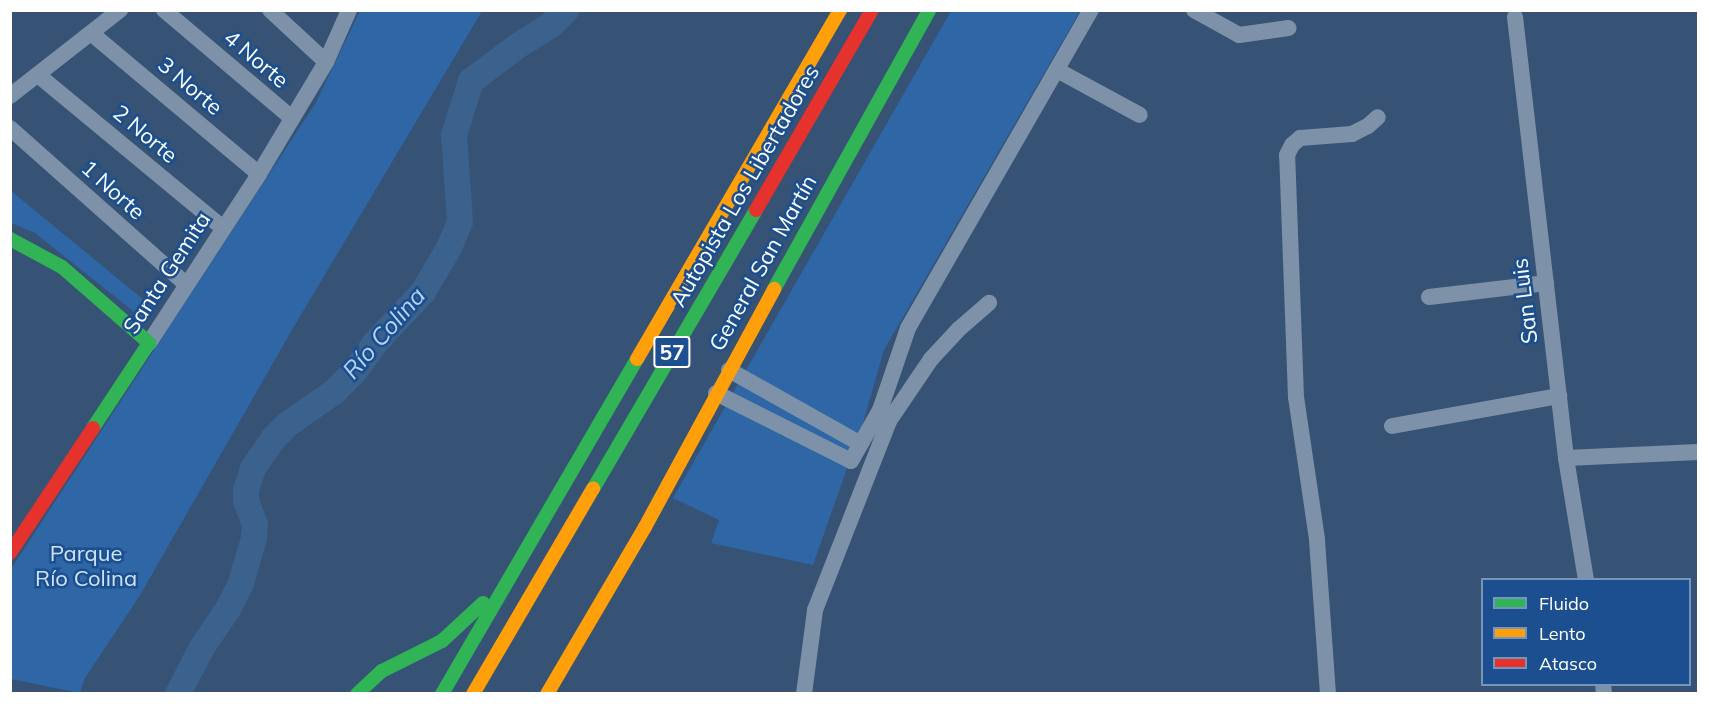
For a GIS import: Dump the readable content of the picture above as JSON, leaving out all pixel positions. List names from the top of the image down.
{
  "streets": {
    "main road": [
      "Autopista Los Libertadores",
      "General San Martín",
      "Santa Gemita",
      "57"
    ],
    "street": [
      "4 Norte",
      "3 Norte",
      "2 Norte",
      "1 Norte",
      "San Luis"
    ]
  },
  "crossings": [
    ["4 Norte", "Santa Gemita"],
    ["3 Norte", "Santa Gemita"],
    ["2 Norte", "Santa Gemita"],
    ["1 Norte", "Santa Gemita"]
  ],
  "water": ["Río Colina"],
  "parks": ["Parque Río Colina"],
  "legend": ["Fluido", "Lento", "Atasco"]
}
